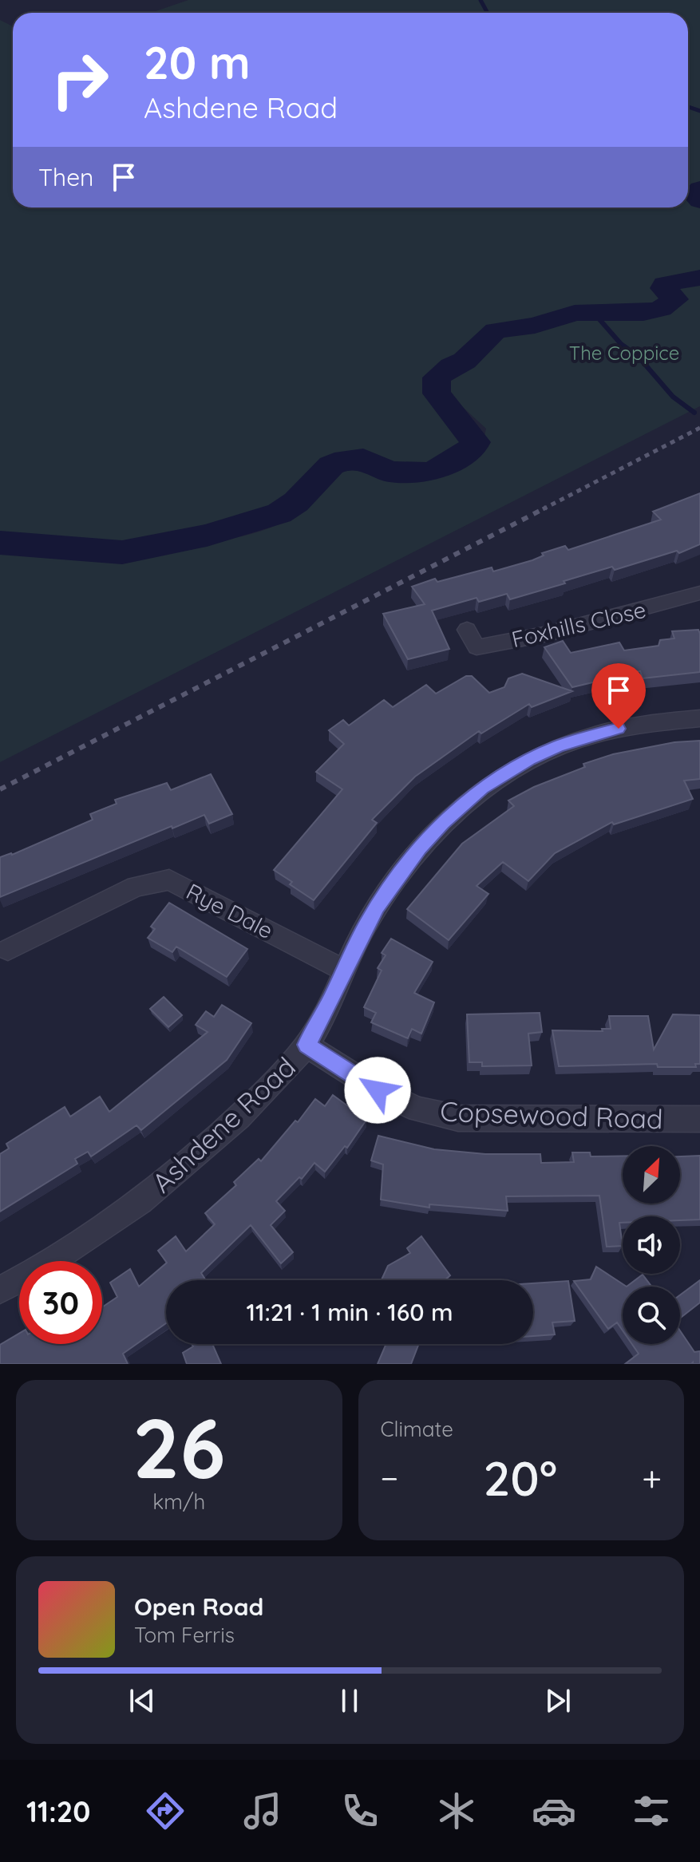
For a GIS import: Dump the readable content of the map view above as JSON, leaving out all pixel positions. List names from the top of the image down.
{
  "streets": {
    "street": [
      "Foxhills Close",
      "Rye Dale",
      "Copsewood Road",
      "Ashdene Road"
    ]
  },
  "crossings": [
    ["Rye Dale", "Ashdene Road"],
    ["Copsewood Road", "Ashdene Road"]
  ],
  "parks": ["The Coppice"],
  "north": "top right",
  "page": {
    "turn": ["20 m", "Ashdene Road"],
    "then": "Then",
    "limit": "30",
    "trip": "11:21 · 1 min · 160 m",
    "tile": [
      ["26", "km/h"],
      "Climate"
    ],
    "heat": ["−", "20°", "+"],
    "song": ["Open Road", "Tom Ferris"],
    "tabs": "11:20"
  }
}
